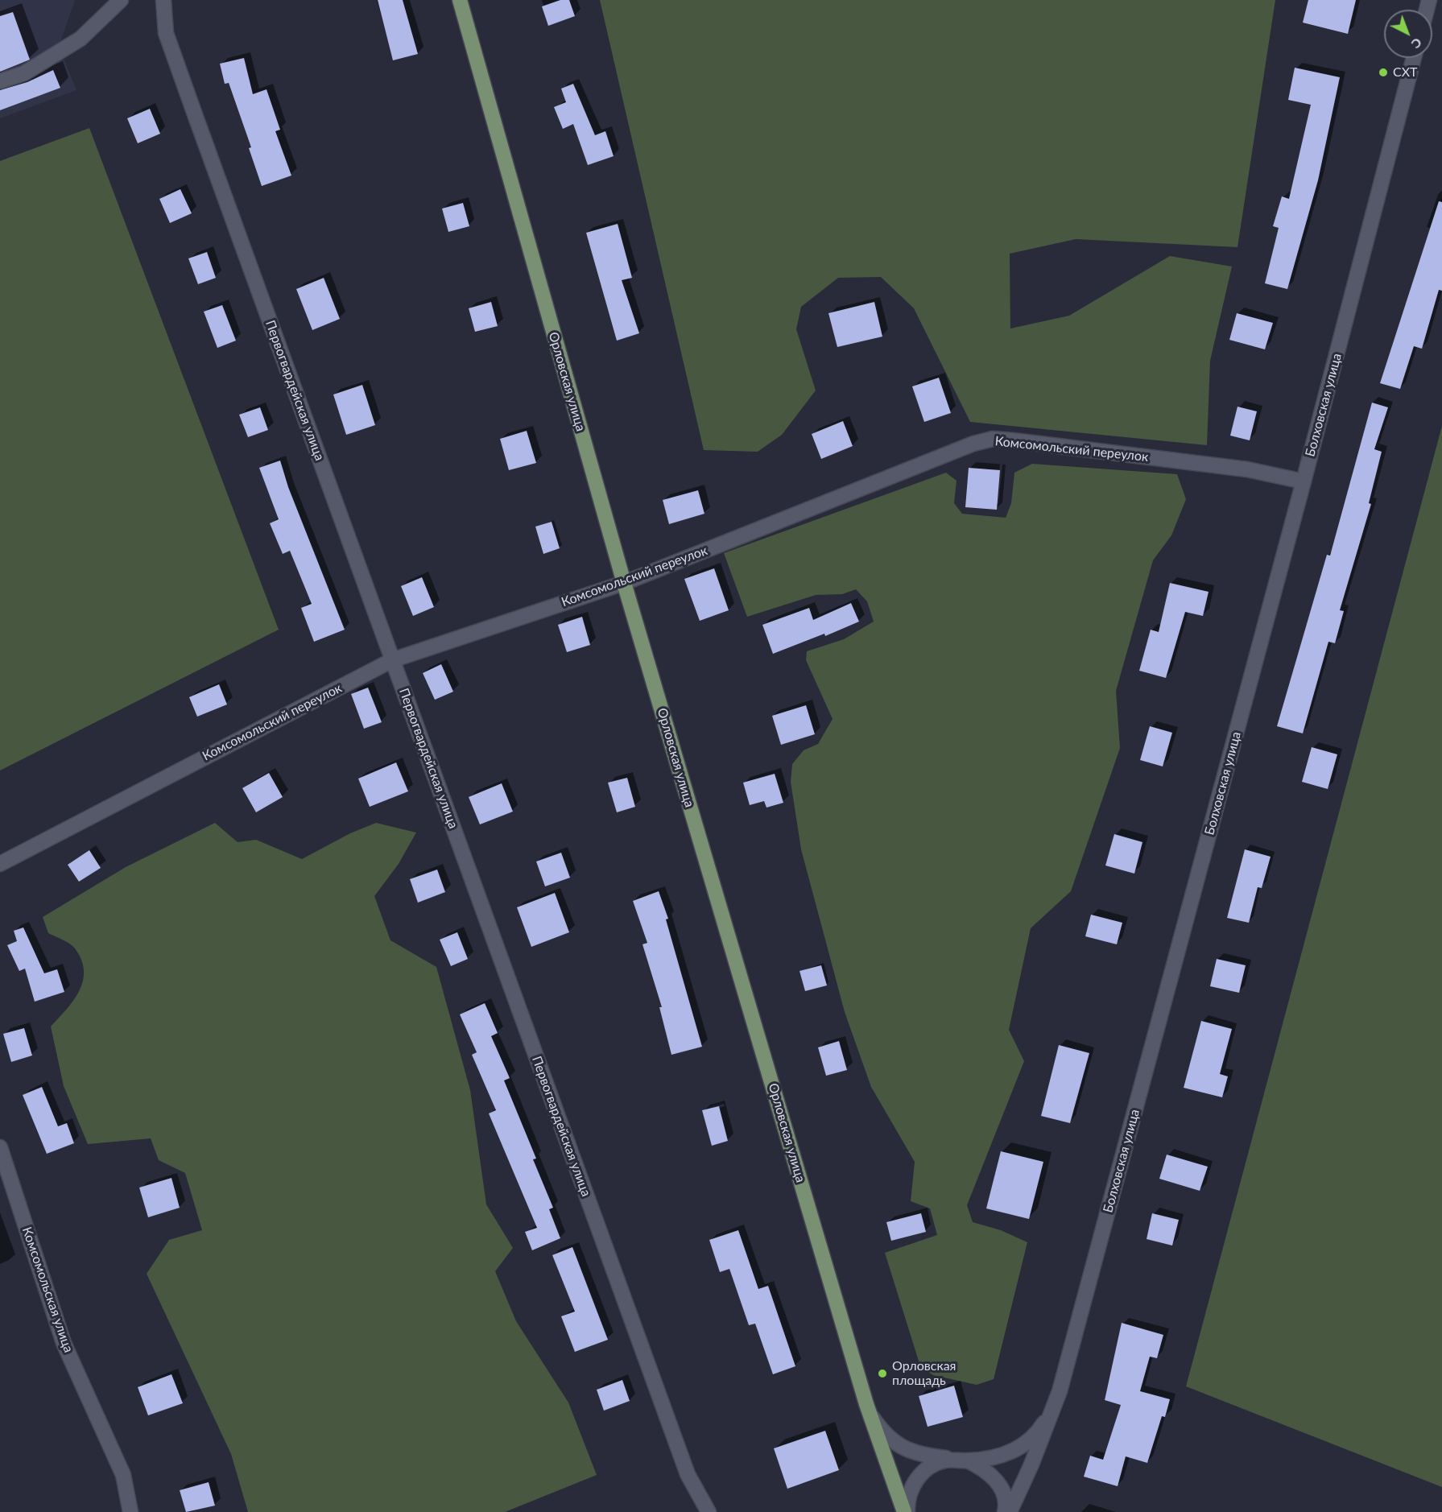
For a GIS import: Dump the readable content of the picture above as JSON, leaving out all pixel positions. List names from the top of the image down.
{
  "streets": {
    "main road": ["Орловская улица"],
    "street": [
      "Первогвардейская улица",
      "Болховская улица",
      "Комсомольский переулок",
      "Комсомольская улица"
    ]
  },
  "crossings": [
    ["Орловская улица", "Комсомольский переулок"],
    ["Первогвардейская улица", "Комсомольский переулок"],
    ["Болховская улица", "Комсомольский переулок"]
  ],
  "places": ["СХТ", "Орловская площадь"],
  "north": "bottom right"
}
